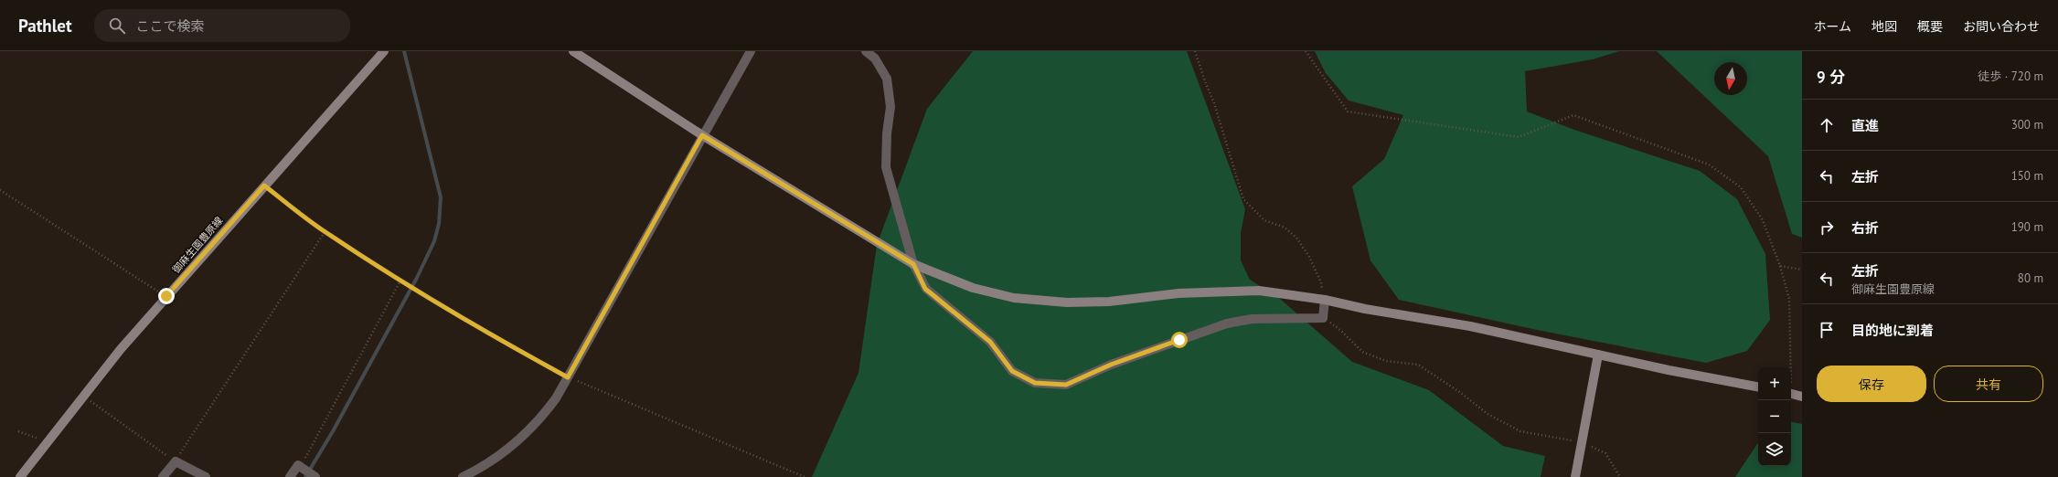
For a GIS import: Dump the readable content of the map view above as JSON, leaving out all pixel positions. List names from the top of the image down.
{
  "streets": {
    "street": ["御麻生園豊原線"]
  },
  "north": "bottom",
  "page": {
    "header": "Pathlet",
    "search": "ここで検索",
    "nav": [
      "ホーム",
      "地図",
      "概要",
      "お問い合わせ"
    ],
    "heading": ["9 分", "徒歩 · 720 m"],
    "list": [
      ["直進", "300 m"],
      ["左折", "150 m"],
      ["右折", "190 m"],
      ["左折", "御麻生園豊原線", "80 m"],
      "目的地に到着"
    ],
    "buttons": ["保存", "共有"],
    "map_buttons": ["+", "−"]
  }
}
